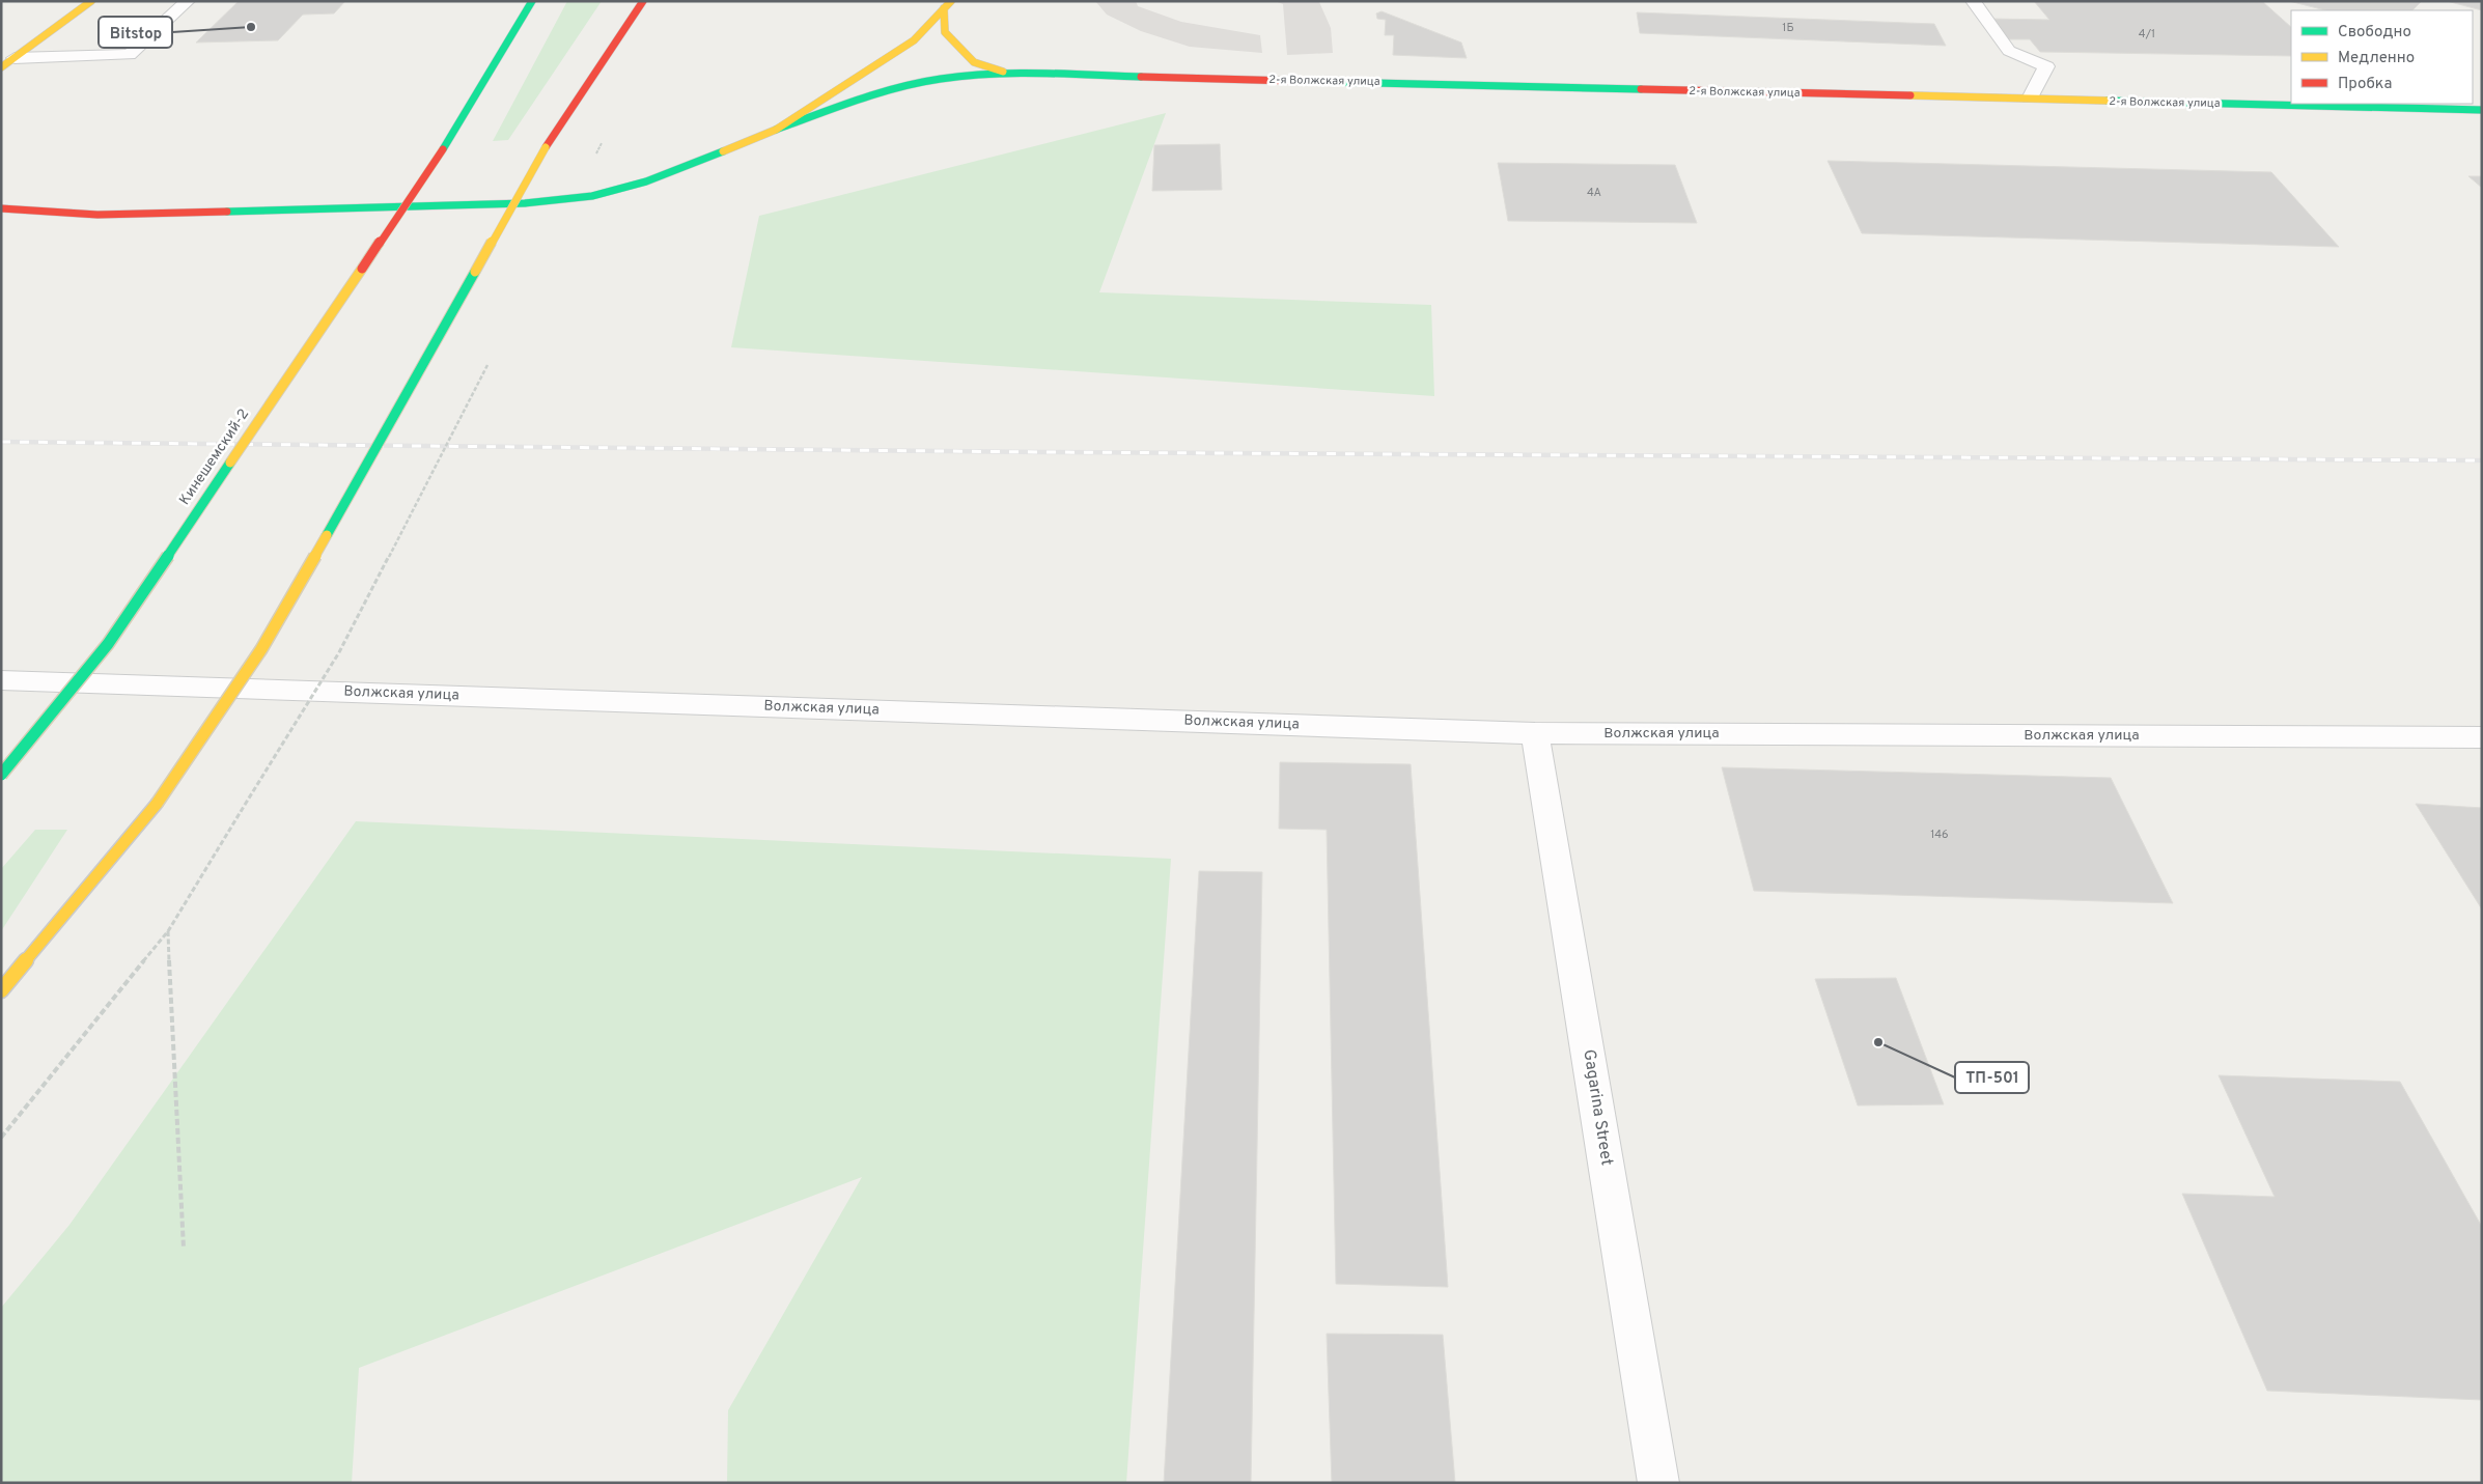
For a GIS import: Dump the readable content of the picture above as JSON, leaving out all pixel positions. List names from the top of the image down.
{
  "streets": {
    "main road": ["2-я Волжская улица", "Кинешемский-2"],
    "street": ["Волжская улица", "Gagarina Street"]
  },
  "crossings": [
    ["Волжская улица", "Gagarina Street"]
  ],
  "places": ["Bitstop", "ТП-501"],
  "house_numbers": [
    "1Б",
    "4/1",
    "4А",
    "146"
  ],
  "legend": ["Свободно", "Медленно", "Пробка"]
}
